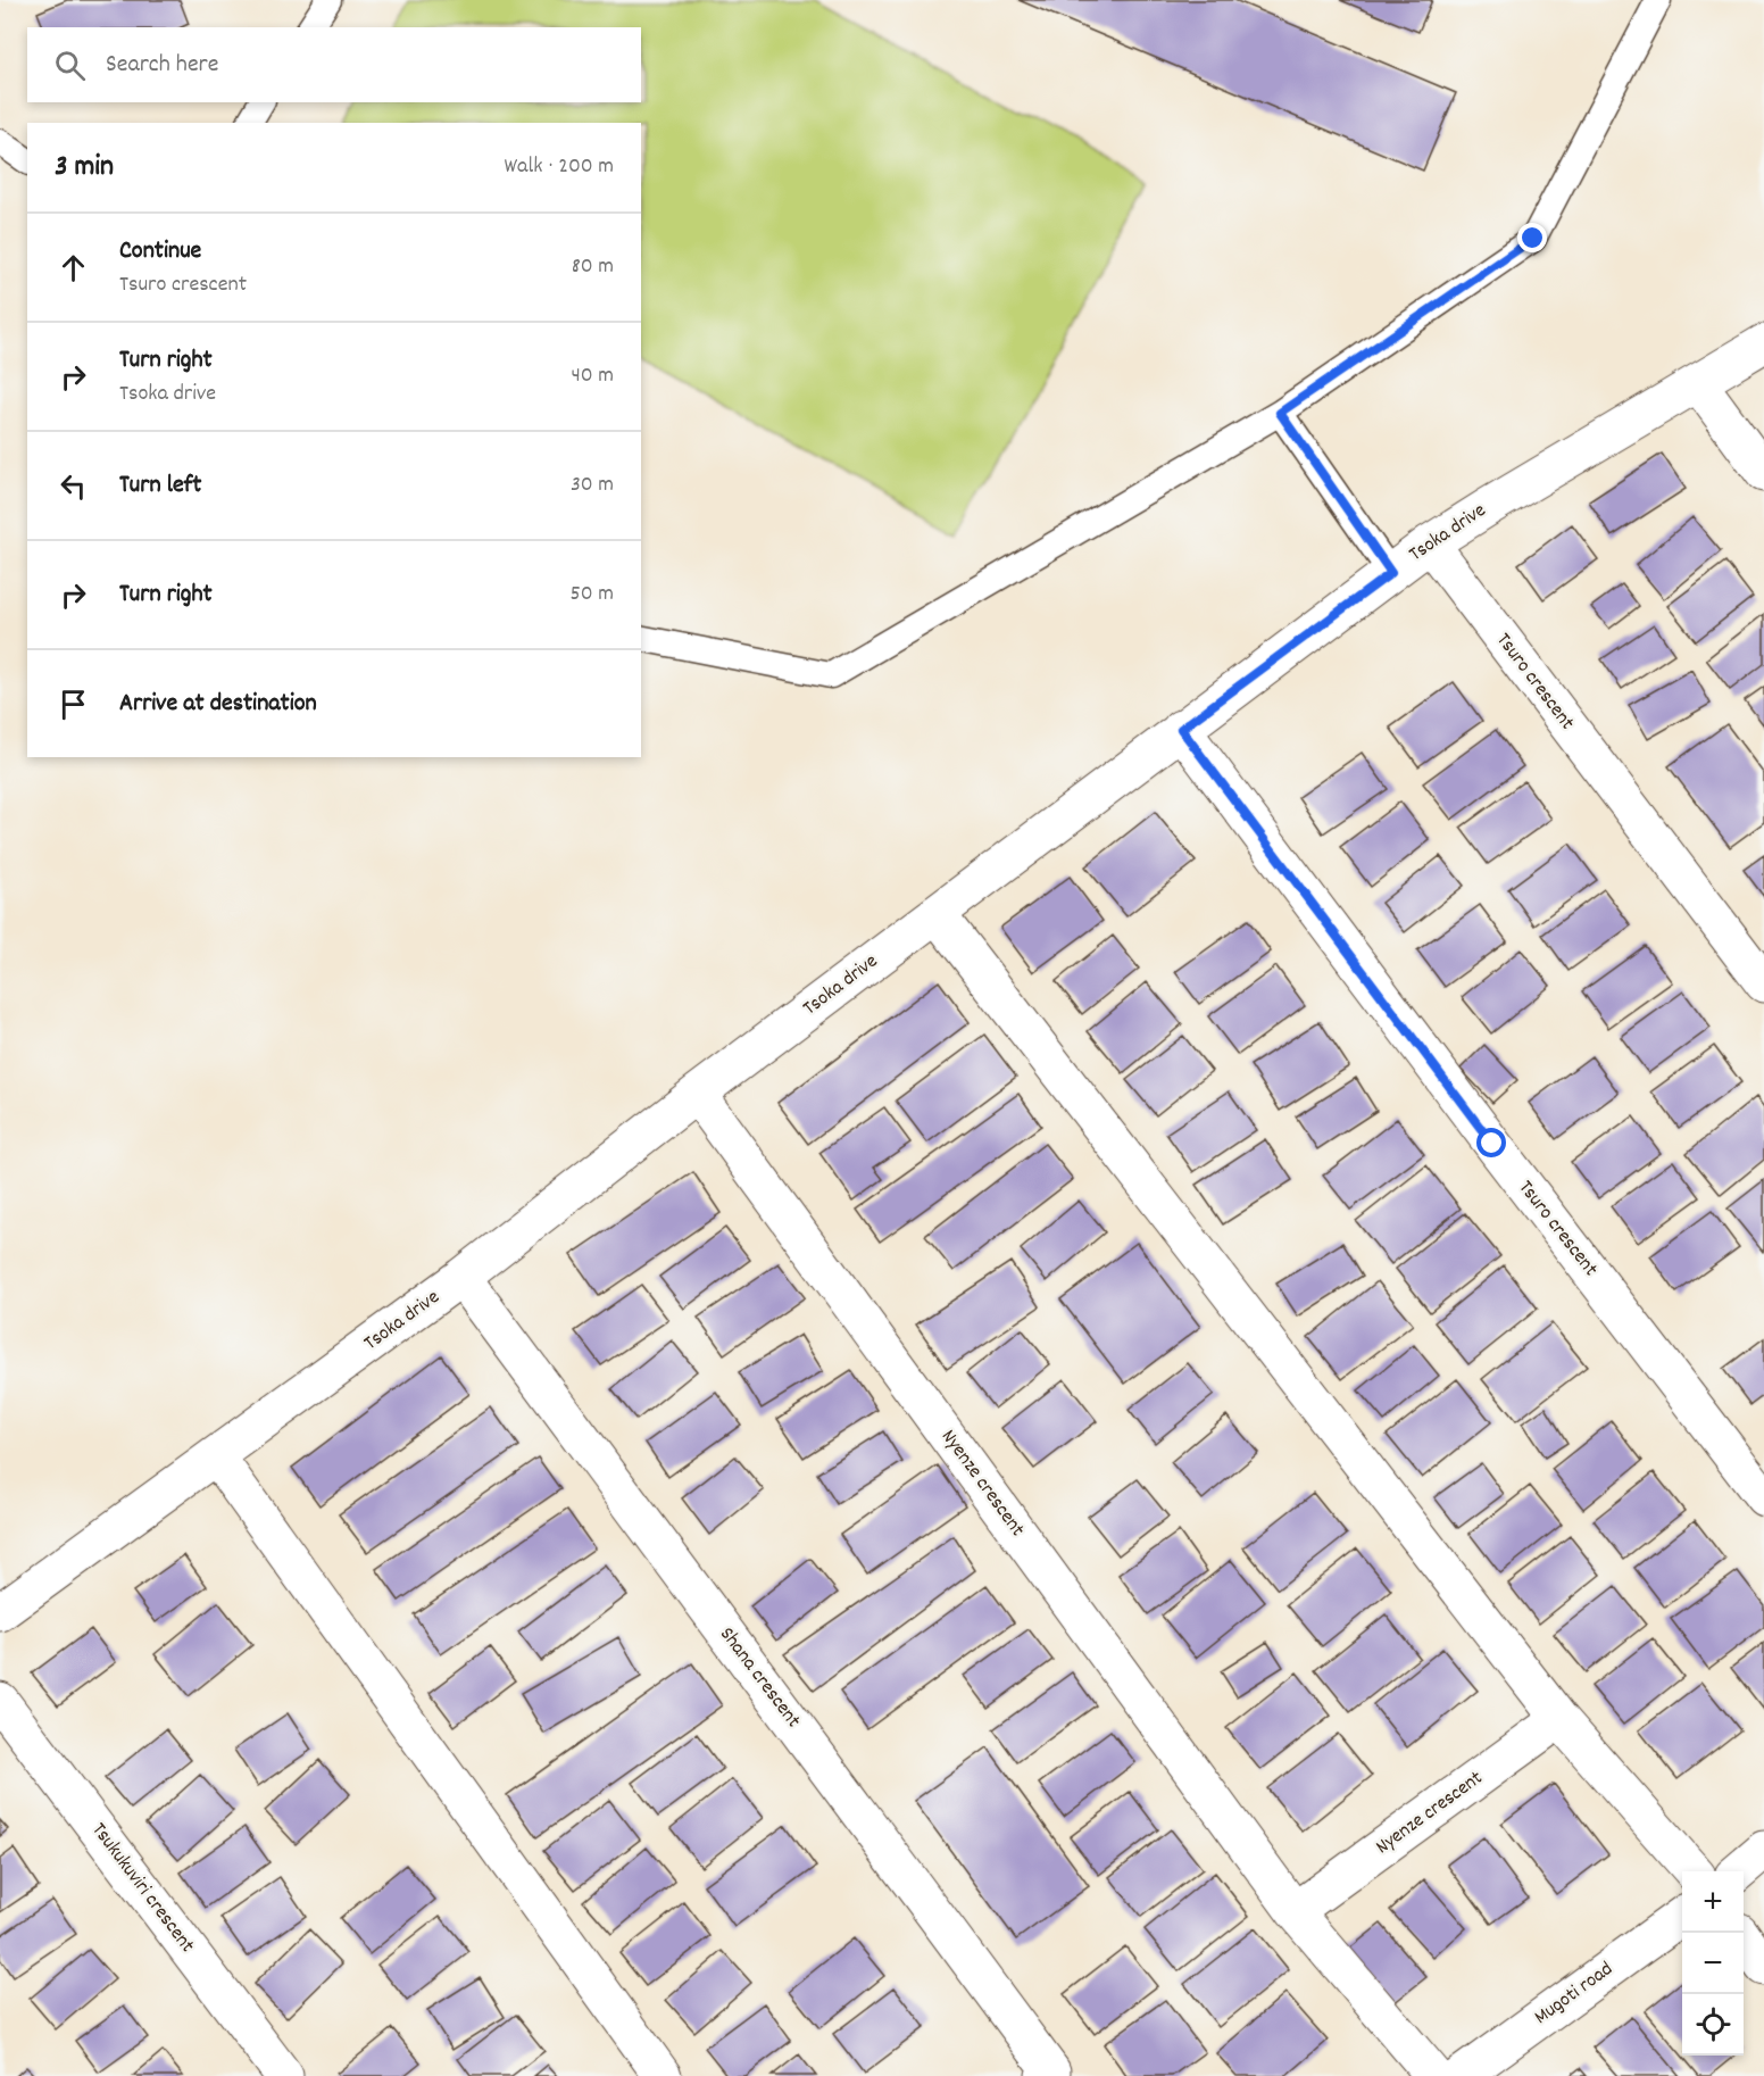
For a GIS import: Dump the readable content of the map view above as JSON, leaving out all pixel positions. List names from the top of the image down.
{
  "streets": {
    "street": [
      "Tsoka drive",
      "Tsuro crescent",
      "Nyenze crescent",
      "Shana crescent",
      "Tsukukuviri crescent",
      "Mugoti road"
    ]
  },
  "crossings": [
    ["Tsoka drive", "Tsuro crescent"],
    ["Tsoka drive", "Nyenze crescent"],
    ["Tsoka drive", "Shana crescent"]
  ],
  "page": {
    "search": "Search here",
    "heading": ["3 min", "Walk · 200 m"],
    "list": [
      ["Continue", "Tsuro crescent", "80 m"],
      ["Turn right", "Tsoka drive", "40 m"],
      ["Turn left", "30 m"],
      ["Turn right", "50 m"],
      "Arrive at destination"
    ],
    "map_buttons": ["+", "−"]
  }
}
